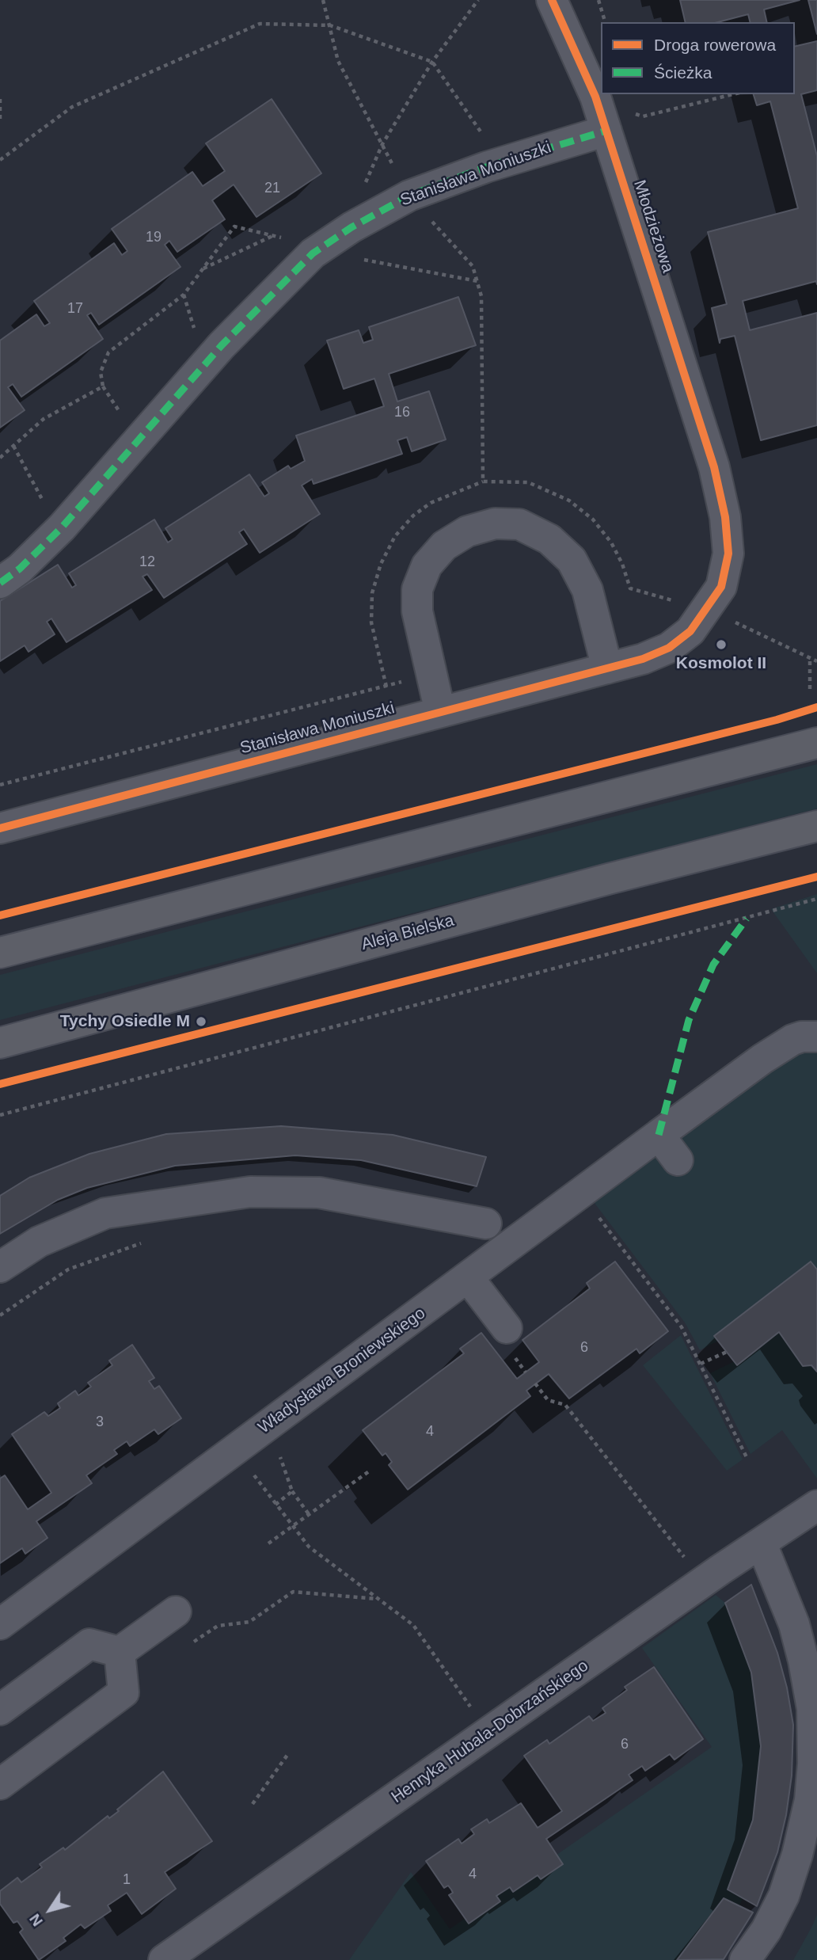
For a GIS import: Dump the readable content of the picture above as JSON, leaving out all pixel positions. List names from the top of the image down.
{
  "streets": {
    "main road": ["Aleja Bielska"],
    "street": [
      "Stanisława Moniuszki",
      "Młodzieżowa",
      "Władysława Broniewskiego",
      "Henryka Hubala-Dobrzańskiego"
    ]
  },
  "crossings": [
    ["Stanisława Moniuszki", "Młodzieżowa"]
  ],
  "places": ["Kosmolot II", "Tychy Osiedle M"],
  "house_numbers": [
    "21",
    "19",
    "17",
    "16",
    "12",
    "6",
    "3",
    "4",
    "6",
    "4",
    "1"
  ],
  "legend": ["Droga rowerowa", "Ścieżka"],
  "north": "bottom left"
}
